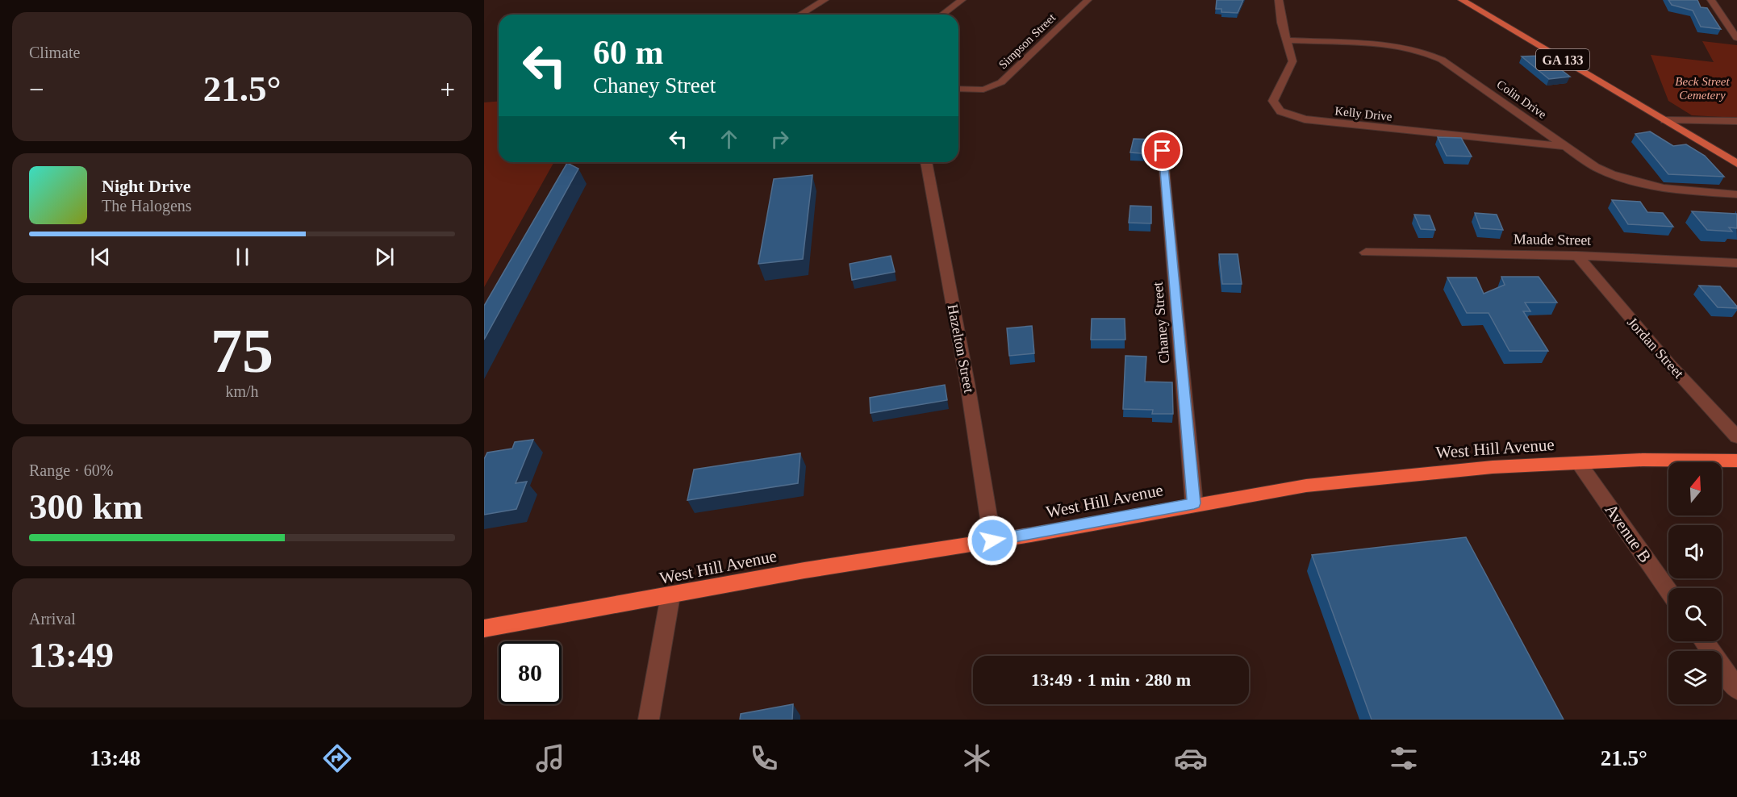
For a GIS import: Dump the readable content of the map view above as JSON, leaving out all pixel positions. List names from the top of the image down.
{
  "streets": {
    "highway": ["West Hill Avenue"],
    "main road": ["GA 133"],
    "street": [
      "Simpson Street",
      "Colin Drive",
      "Kelly Drive",
      "Maude Street",
      "Chaney Street",
      "Jordan Street",
      "Hazelton Street",
      "Avenue B"
    ]
  },
  "crossings": [
    ["Colin Drive", "Kelly Drive"],
    ["Maude Street", "Jordan Street"],
    ["Chaney Street", "West Hill Avenue"],
    ["Hazelton Street", "West Hill Avenue"],
    ["West Hill Avenue", "Avenue B"]
  ],
  "parks": ["Beck Street Cemetery"],
  "north": "top",
  "page": {
    "tile": [
      "Climate",
      ["75", "km/h"],
      ["Range · 60%", "300 km"],
      ["Arrival", "13:49"]
    ],
    "turn": ["60 m", "Chaney Street"],
    "heat": ["−", "21.5°", "+"],
    "song": ["Night Drive", "The Halogens"],
    "limit": "80",
    "trip": "13:49 · 1 min · 280 m",
    "tabs": ["13:48", "21.5°"]
  }
}
